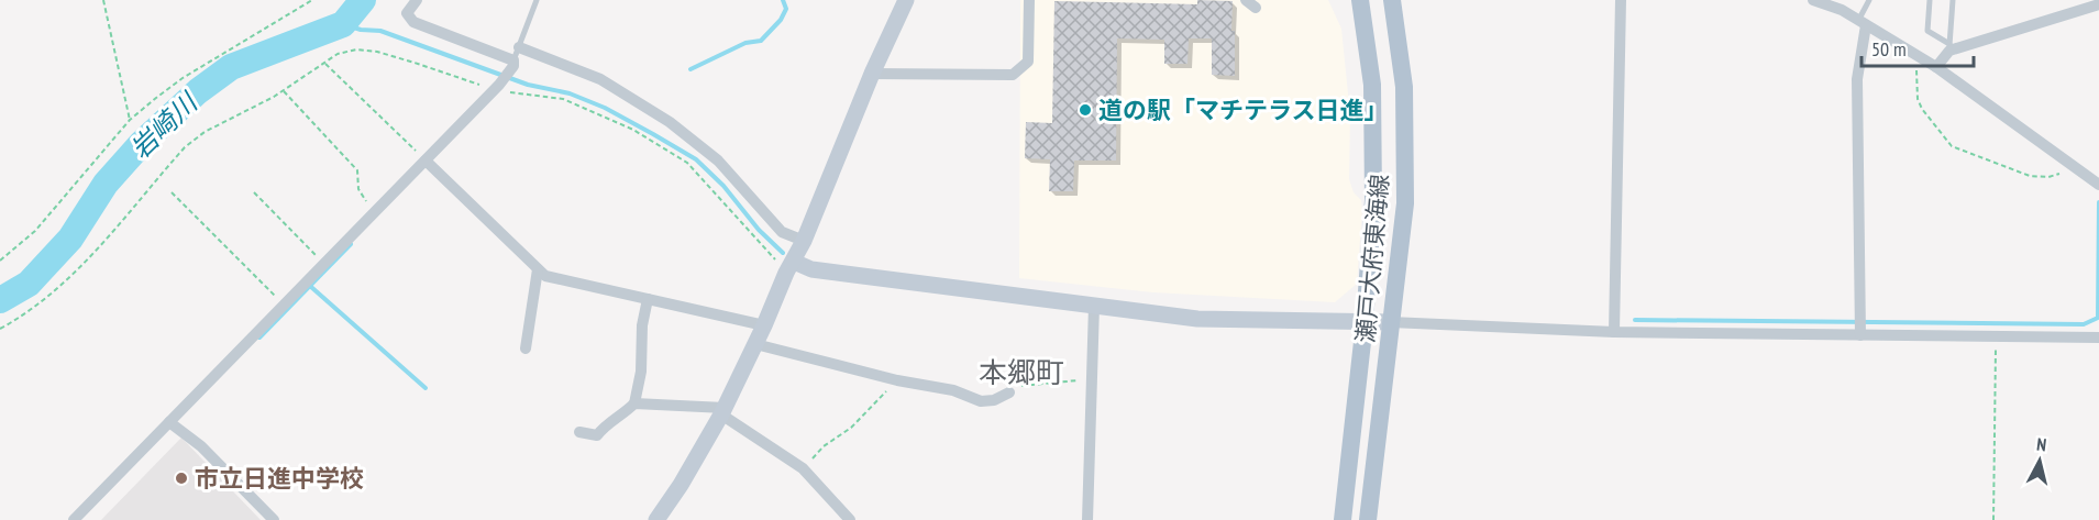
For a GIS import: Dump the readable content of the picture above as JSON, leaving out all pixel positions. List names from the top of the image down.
{
  "streets": {
    "main road": ["瀬戸大府東海線"]
  },
  "districts": ["本郷町"],
  "water": ["岩崎川"],
  "places": ["道の駅「マチテラス日進」", "市立日進中学校"],
  "scale_bar": "50 m",
  "north": "top"
}
